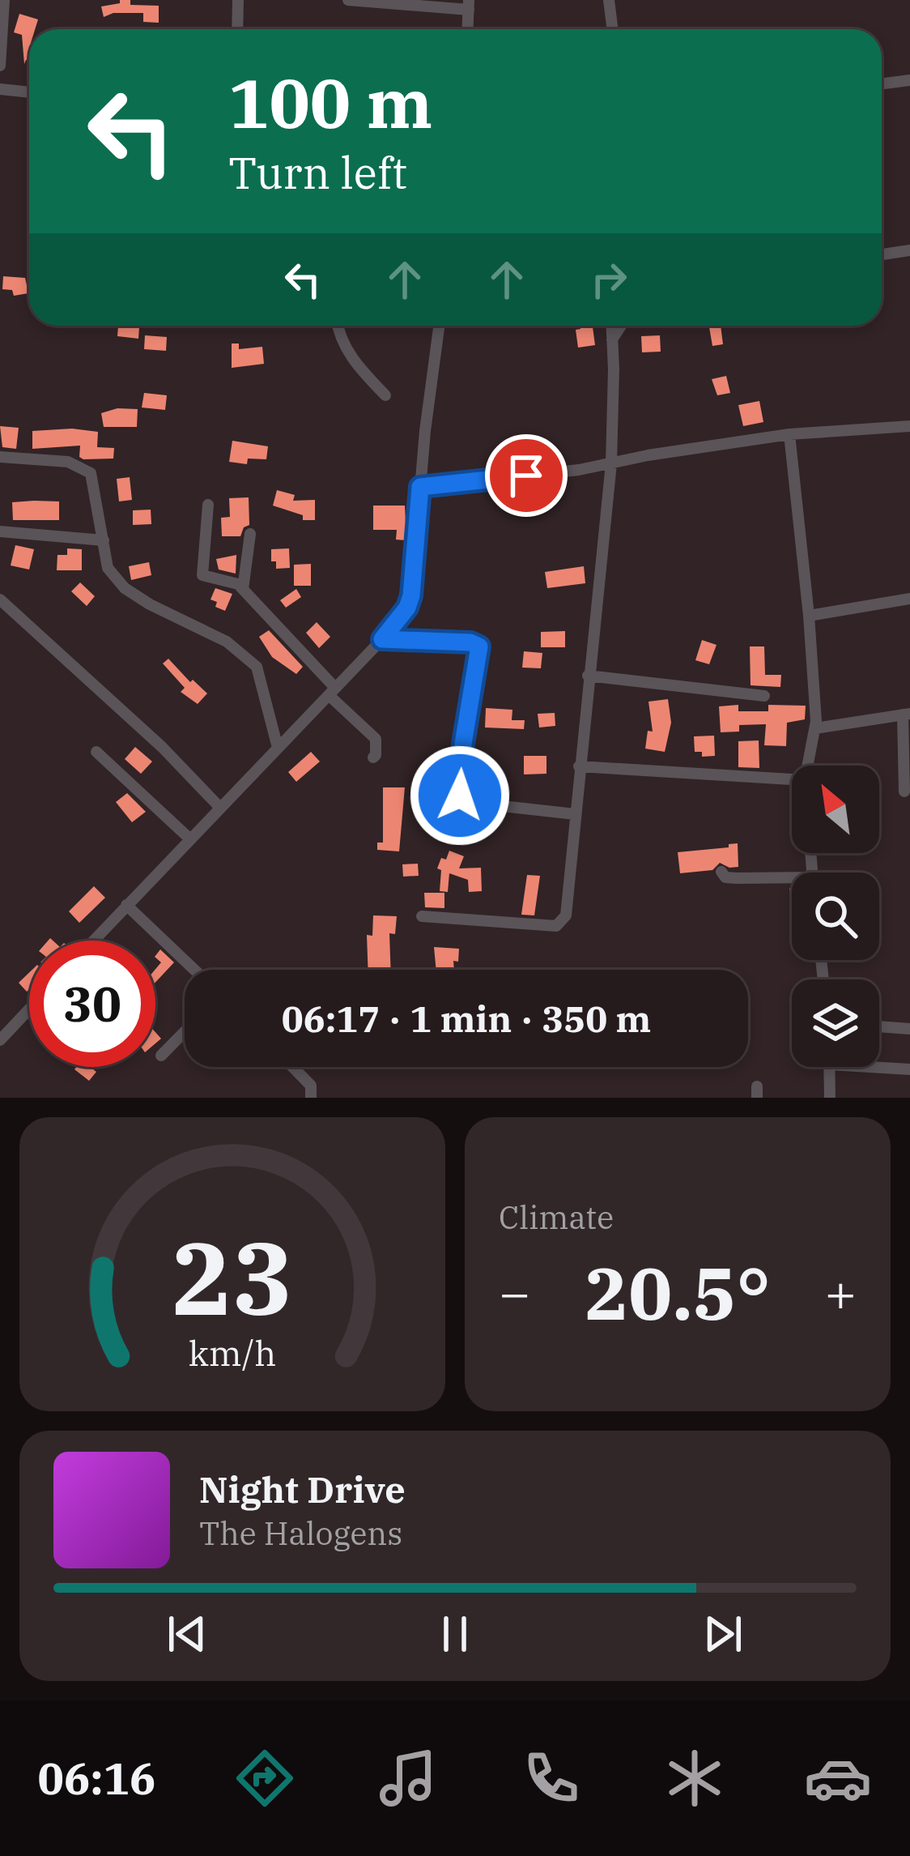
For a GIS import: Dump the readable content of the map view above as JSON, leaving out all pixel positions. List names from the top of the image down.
{
  "north": "top left",
  "page": {
    "turn": ["100 m", "Turn left"],
    "limit": "30",
    "trip": "06:17 · 1 min · 350 m",
    "tile": "Climate",
    "heat": ["−", "20.5°", "+"],
    "song": ["Night Drive", "The Halogens"],
    "tabs": "06:16",
    "gauge": ["23", "km/h"]
  }
}
